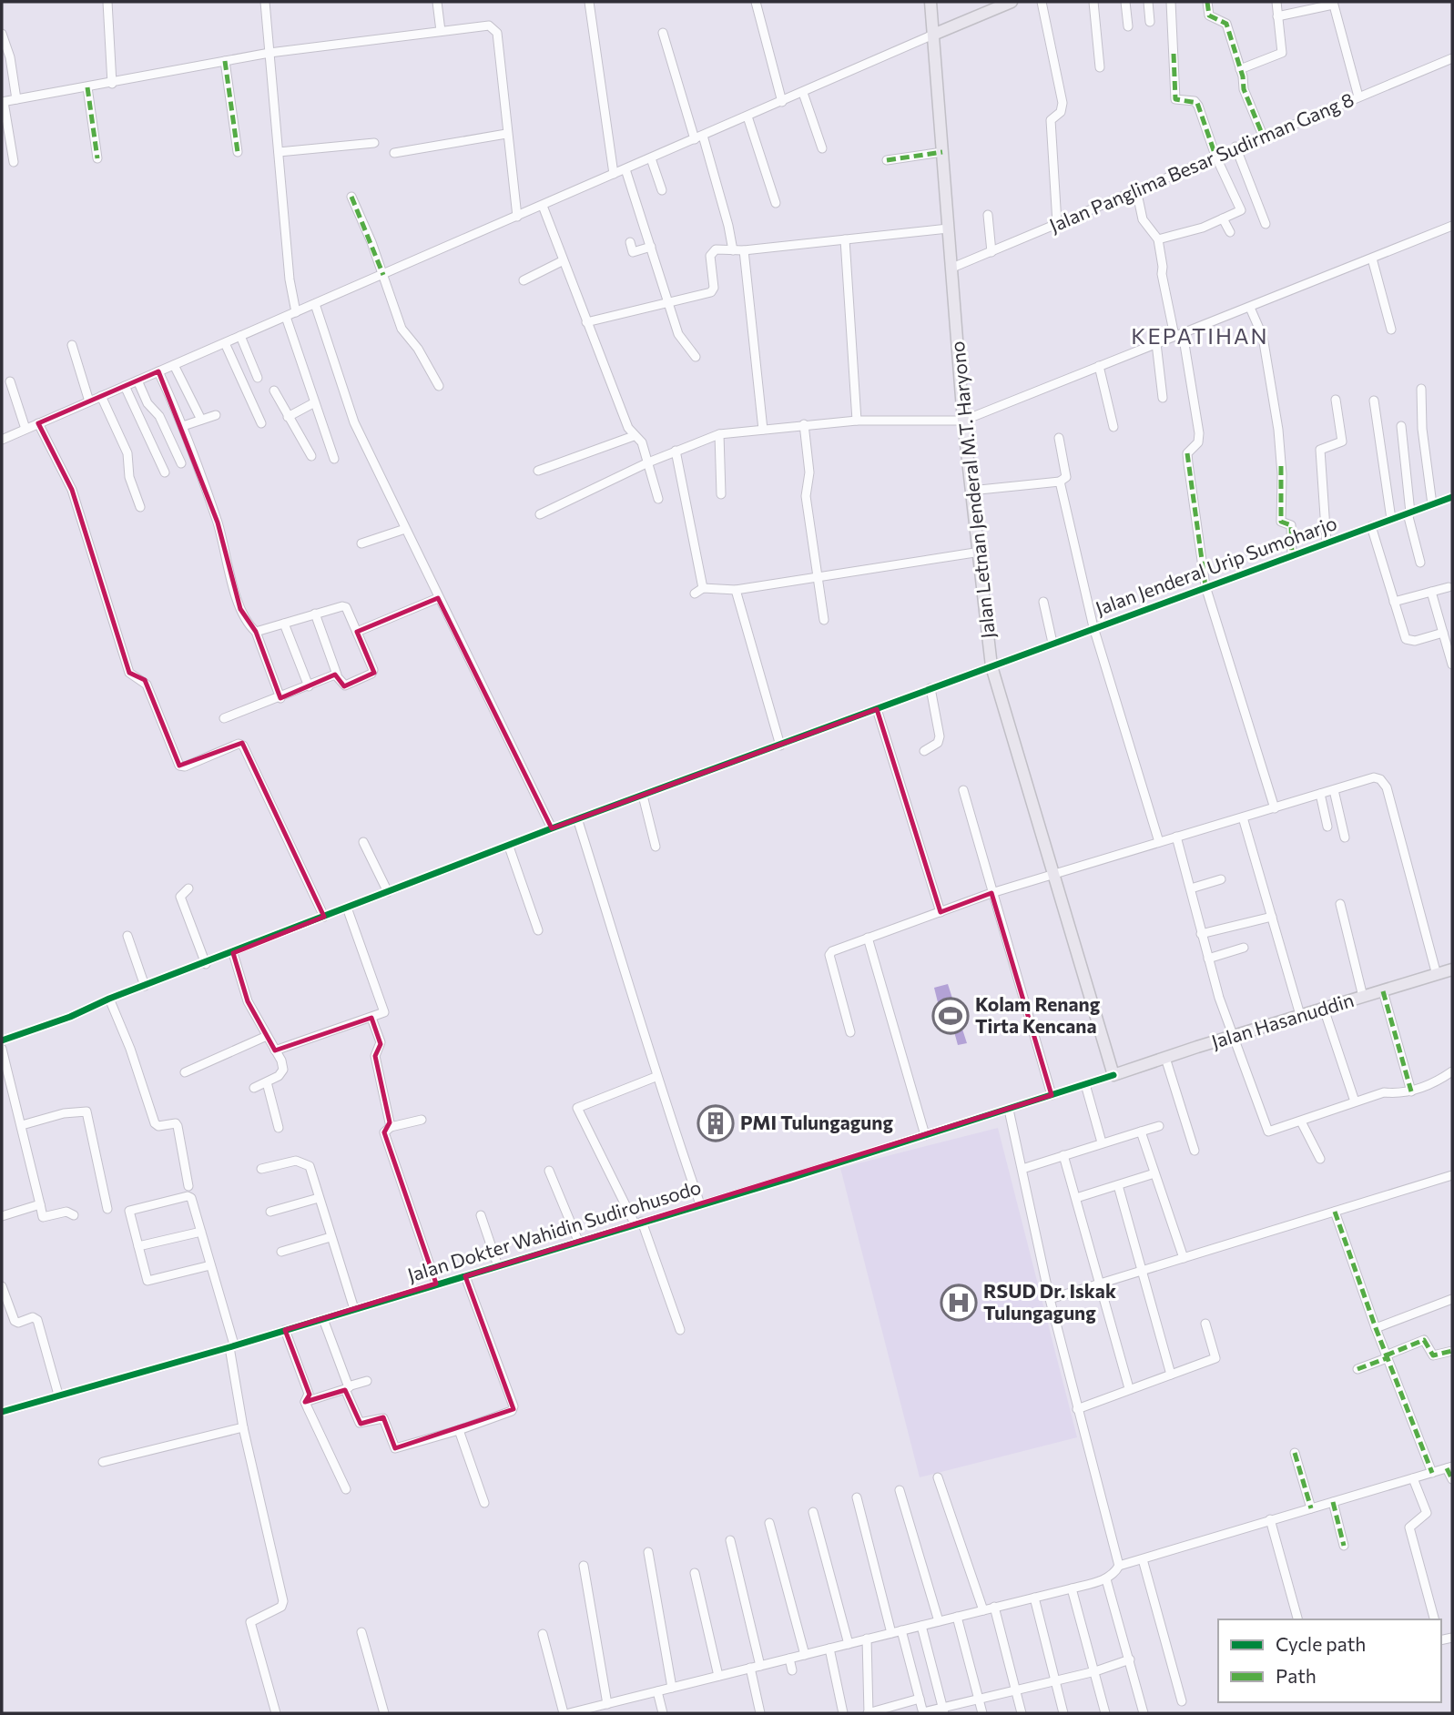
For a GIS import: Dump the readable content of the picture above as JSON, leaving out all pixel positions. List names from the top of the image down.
{
  "streets": {
    "main road": ["Jalan Letnan Jenderal M.T. Haryono", "Jalan Hasanuddin"],
    "street": ["Jalan Panglima Besar Sudirman Gang 8", "Jalan Jenderal Urip Sumoharjo", "Jalan Dokter Wahidin Sudirohusodo"]
  },
  "crossings": [
    ["Jalan Panglima Besar Sudirman Gang 8", "Jalan Letnan Jenderal M.T. Haryono"],
    ["Jalan Letnan Jenderal M.T. Haryono", "Jalan Jenderal Urip Sumoharjo"],
    ["Jalan Letnan Jenderal M.T. Haryono", "Jalan Hasanuddin"],
    ["Jalan Letnan Jenderal M.T. Haryono", "Jalan Dokter Wahidin Sudirohusodo"],
    ["Jalan Hasanuddin", "Jalan Dokter Wahidin Sudirohusodo"]
  ],
  "districts": ["KEPATIHAN"],
  "places": {
    "sports": ["Kolam Renang Tirta Kencana"],
    "building": ["PMI Tulungagung"],
    "hospital": ["RSUD Dr. Iskak Tulungagung"]
  },
  "legend": ["Cycle path", "Path"]
}
